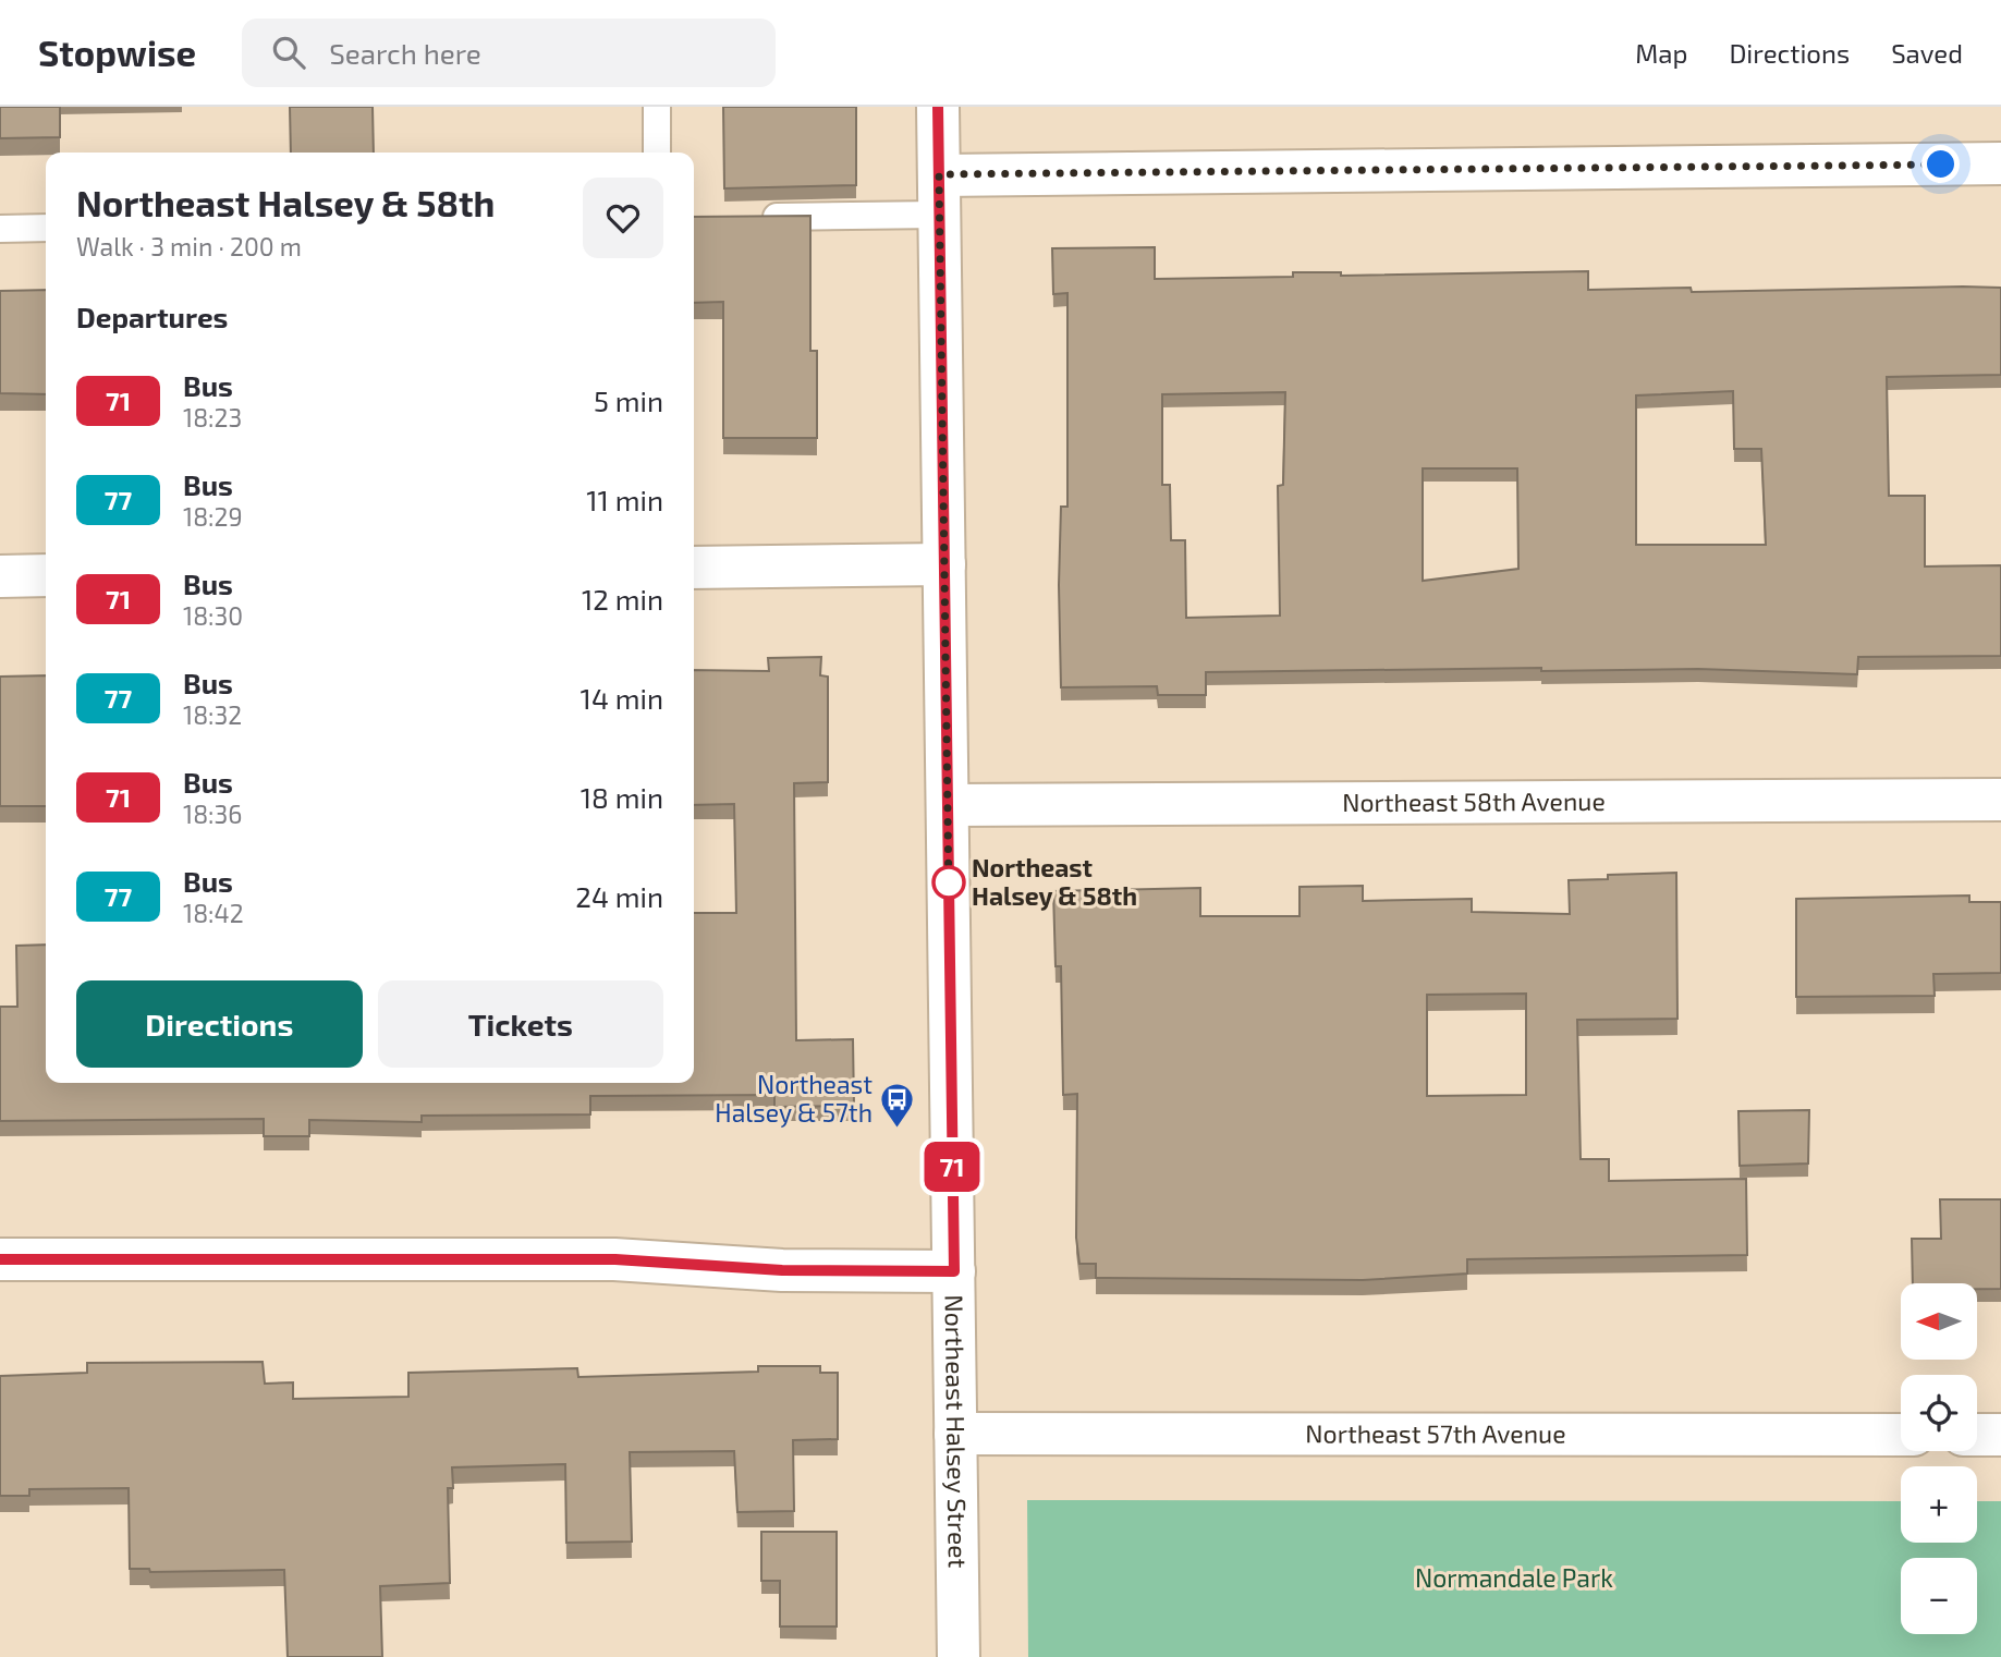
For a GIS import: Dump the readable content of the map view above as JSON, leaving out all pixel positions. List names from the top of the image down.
{
  "streets": {
    "street": ["Northeast 58th Avenue", "Northeast Halsey Street", "Northeast 57th Avenue"]
  },
  "crossings": [
    ["Northeast 58th Avenue", "Northeast Halsey Street"],
    ["Northeast Halsey Street", "Northeast 57th Avenue"]
  ],
  "parks": ["Normandale Park"],
  "places": {
    "other": ["Northeast Halsey & 58th"],
    "bus stop": ["Northeast Halsey & 57th"]
  },
  "lines": ["bus line 71"],
  "north": "left",
  "page": {
    "header": "Stopwise",
    "search": "Search here",
    "nav": ["Map", "Directions", "Saved"],
    "on_map": "71",
    "heading": [
      ["Northeast Halsey & 58th", "Walk · 3 min · 200 m"],
      "Departures"
    ],
    "list": [
      {
        "mark": "71",
        "name": "Bus",
        "note": "18:23",
        "value": "5 min"
      },
      {
        "mark": "77",
        "name": "Bus",
        "note": "18:29",
        "value": "11 min"
      },
      {
        "mark": "71",
        "name": "Bus",
        "note": "18:30",
        "value": "12 min"
      },
      {
        "mark": "77",
        "name": "Bus",
        "note": "18:32",
        "value": "14 min"
      },
      {
        "mark": "71",
        "name": "Bus",
        "note": "18:36",
        "value": "18 min"
      },
      {
        "mark": "77",
        "name": "Bus",
        "note": "18:42",
        "value": "24 min"
      }
    ],
    "buttons": ["Directions", "Tickets"],
    "map_buttons": ["+", "−"]
  }
}
